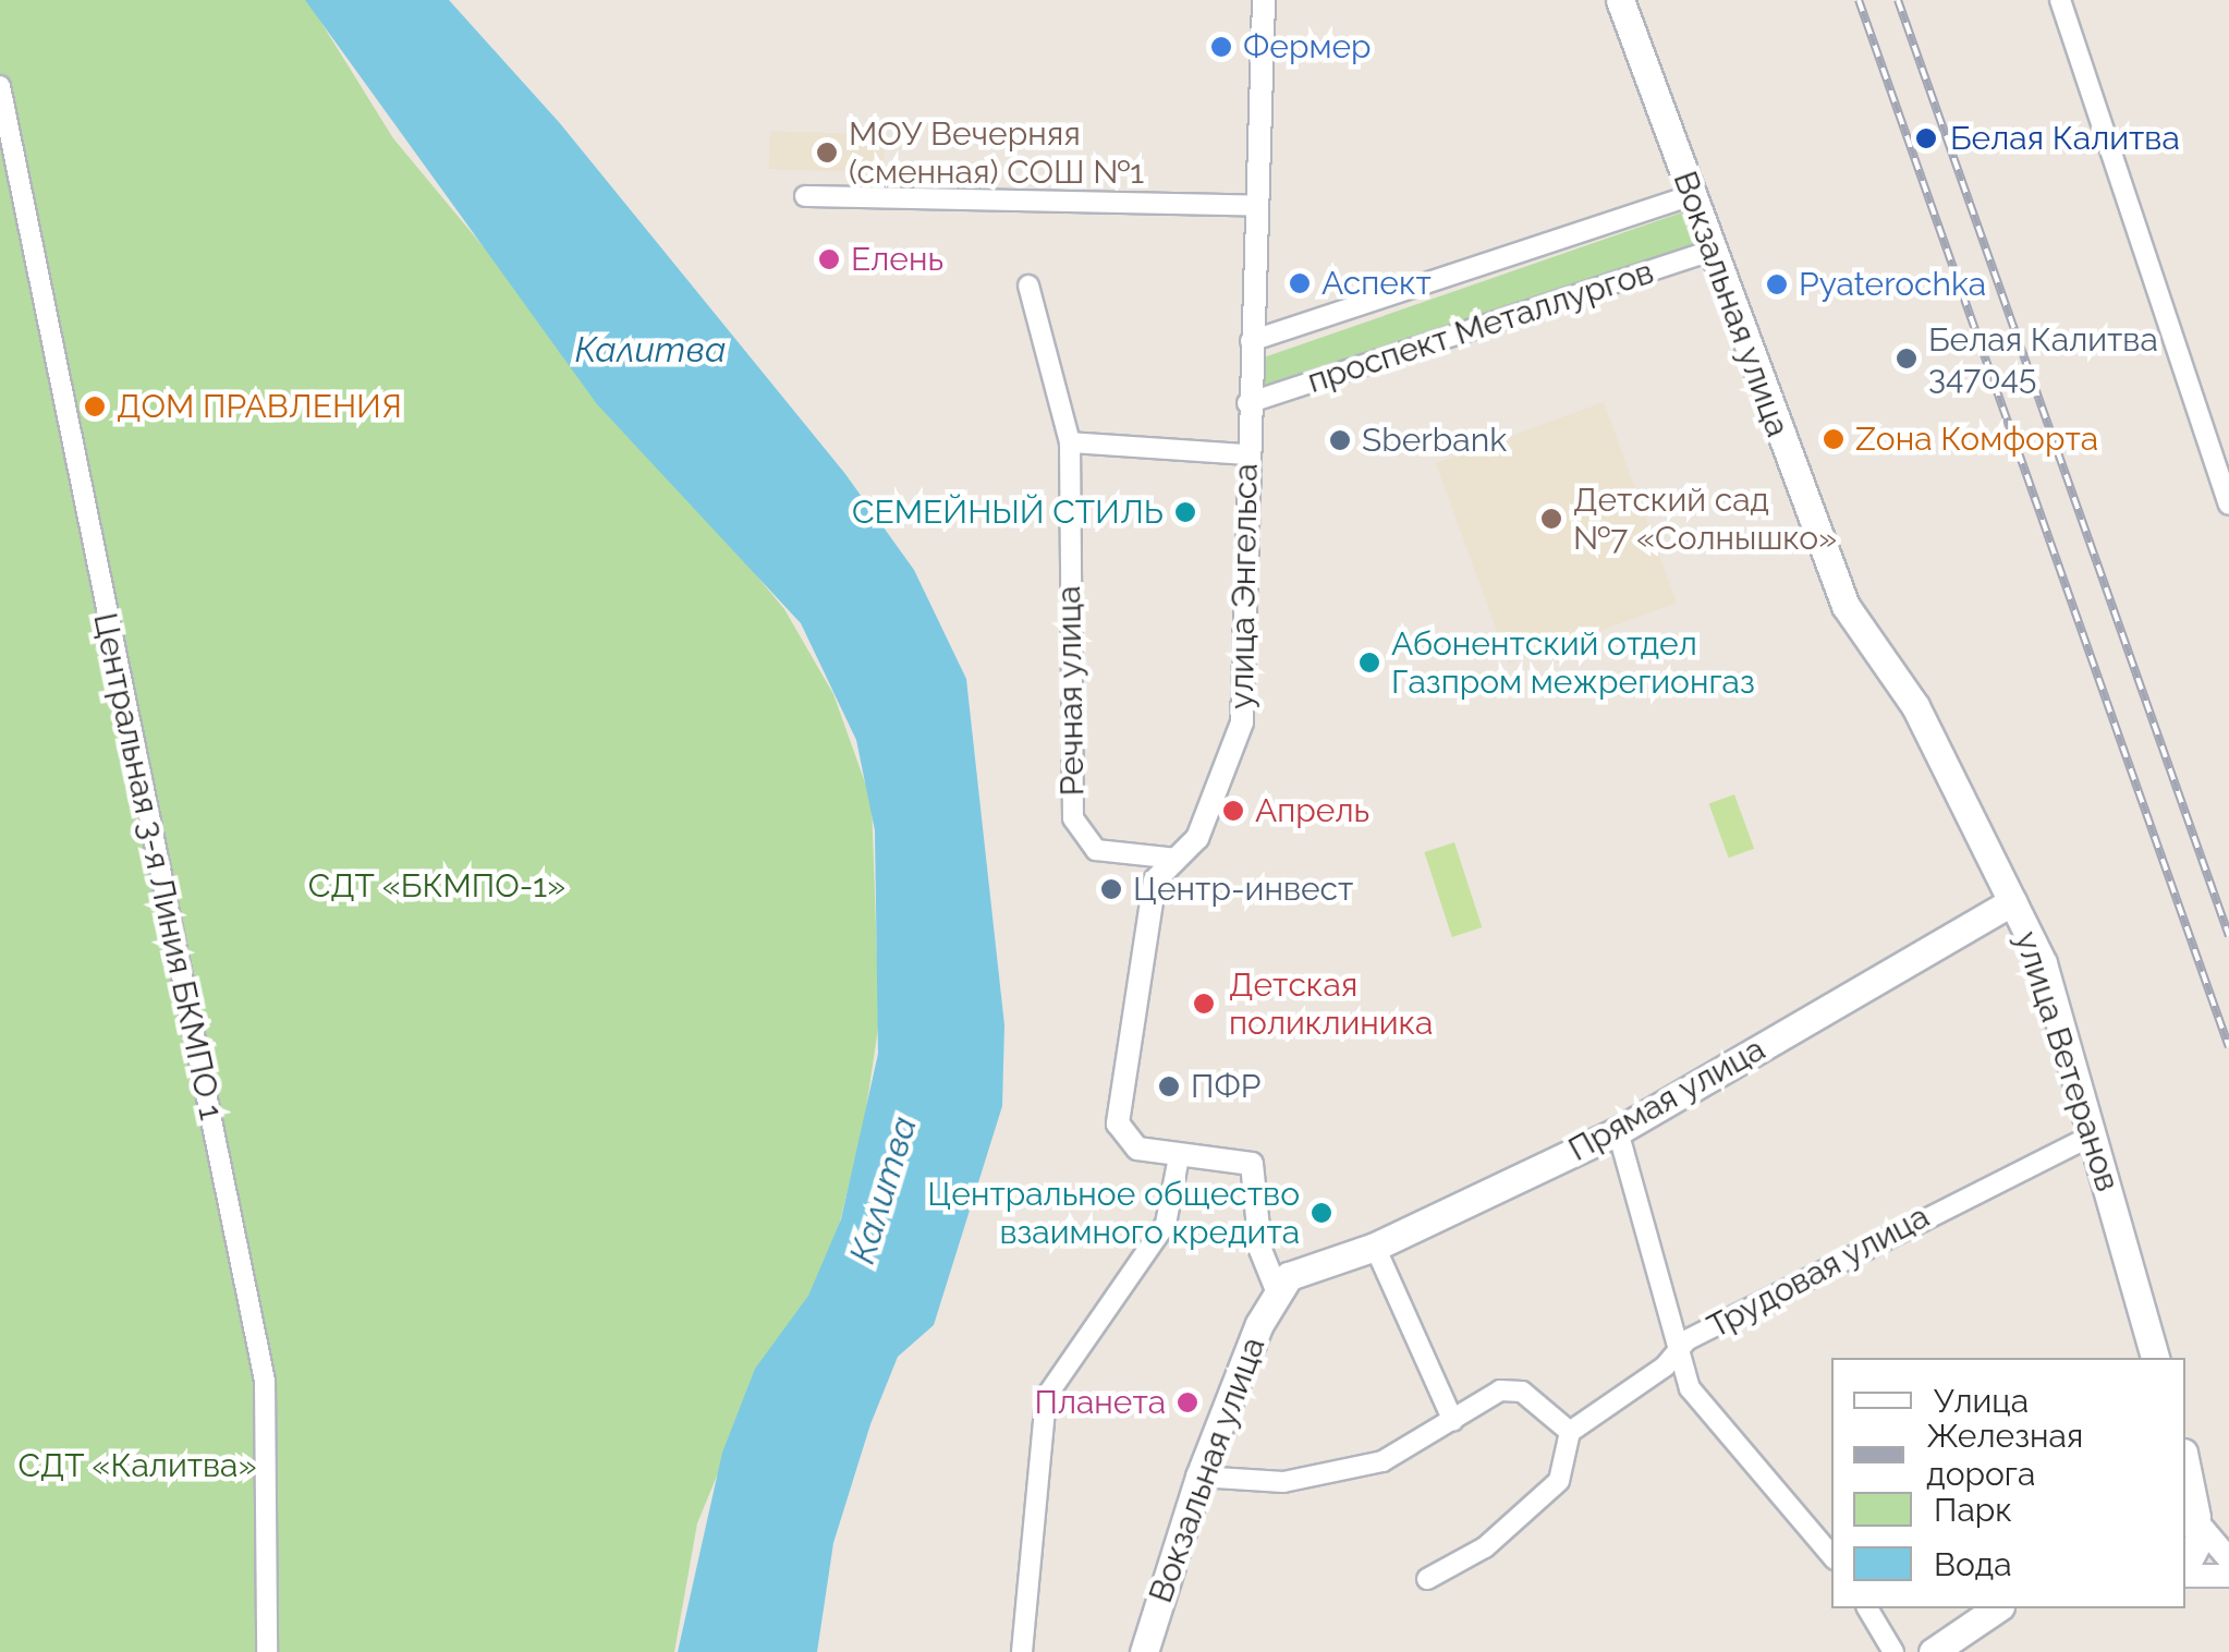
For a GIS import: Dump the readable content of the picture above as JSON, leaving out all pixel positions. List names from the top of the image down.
{
  "streets": {
    "main road": ["Вокзальная улица", "улица Ветеранов", "Прямая улица"],
    "street": [
      "проспект Металлургов",
      "улица Энгельса",
      "Речная улица",
      "Центральная 3-я Линия БКМПО 1",
      "Трудовая улица"
    ]
  },
  "crossings": [
    ["Вокзальная улица", "проспект Металлургов"],
    ["Вокзальная улица", "улица Энгельса"],
    ["Вокзальная улица", "улица Ветеранов"],
    ["Вокзальная улица", "Прямая улица"],
    ["проспект Металлургов", "улица Энгельса"],
    ["улица Энгельса", "Речная улица"],
    ["улица Ветеранов", "Прямая улица"],
    ["улица Ветеранов", "Трудовая улица"]
  ],
  "water": ["Калитва"],
  "parks": ["СДТ «БКМПО-1»", "СДТ «Калитва»"],
  "places": [
    "Фермер",
    "Белая Калитва",
    "МОУ Вечерняя (сменная) СОШ №1",
    "Елень",
    "Аспект",
    "Pyaterochka",
    "Белая Калитва 347045",
    "ДОМ ПРАВЛЕНИЯ",
    "Zона Комфорта",
    "Sberbank",
    "СЕМЕЙНЫЙ СТИЛЬ",
    "Детский сад №7 «Солнышко»",
    "Абонентский отдел Газпром межрегионгаз",
    "Апрель",
    "Центр-инвест",
    "Детская поликлиника",
    "ПФР",
    "Центральное общество взаимного кредита",
    "Планета"
  ],
  "legend": [
    "Улица",
    "Железная дорога",
    "Парк",
    "Вода"
  ]
}
